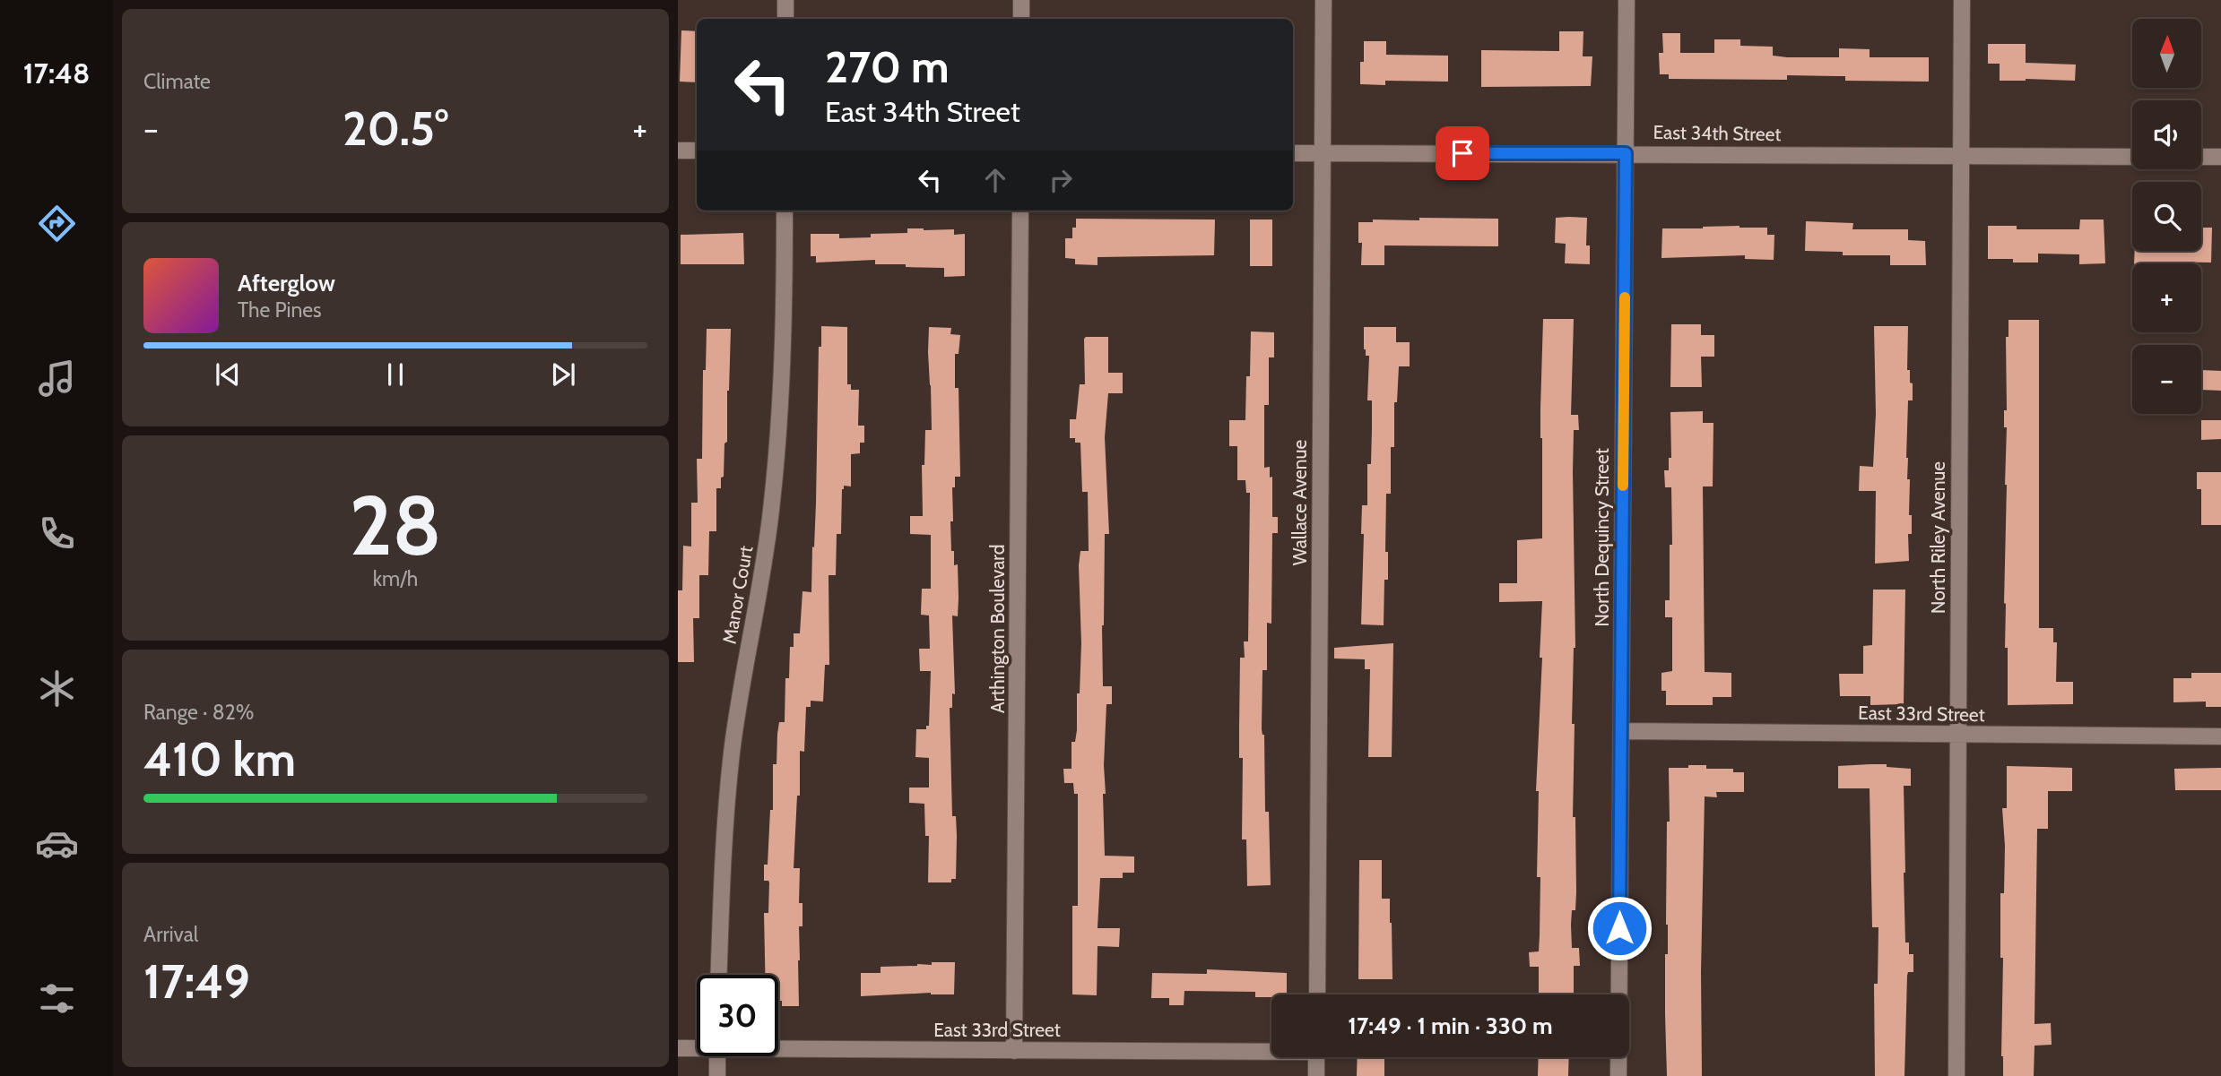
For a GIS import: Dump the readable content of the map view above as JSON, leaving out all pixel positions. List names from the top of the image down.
{
  "streets": {
    "street": [
      "East 34th Street",
      "Wallace Avenue",
      "North Dequincy Street",
      "North Riley Avenue",
      "Manor Court",
      "Arthington Boulevard",
      "East 33rd Street"
    ]
  },
  "crossings": [
    ["East 34th Street", "Wallace Avenue"],
    ["East 34th Street", "North Dequincy Street"],
    ["East 34th Street", "North Riley Avenue"],
    ["North Dequincy Street", "East 33rd Street"],
    ["North Riley Avenue", "East 33rd Street"],
    ["Arthington Boulevard", "East 33rd Street"]
  ],
  "north": "top",
  "page": {
    "tabs": "17:48",
    "tile": [
      "Climate",
      ["28", "km/h"],
      ["Range · 82%", "410 km"],
      ["Arrival", "17:49"]
    ],
    "map_buttons": ["+", "−"],
    "turn": ["270 m", "East 34th Street"],
    "heat": ["−", "20.5°", "+"],
    "song": ["Afterglow", "The Pines"],
    "limit": "30",
    "trip": "17:49 · 1 min · 330 m"
  }
}
